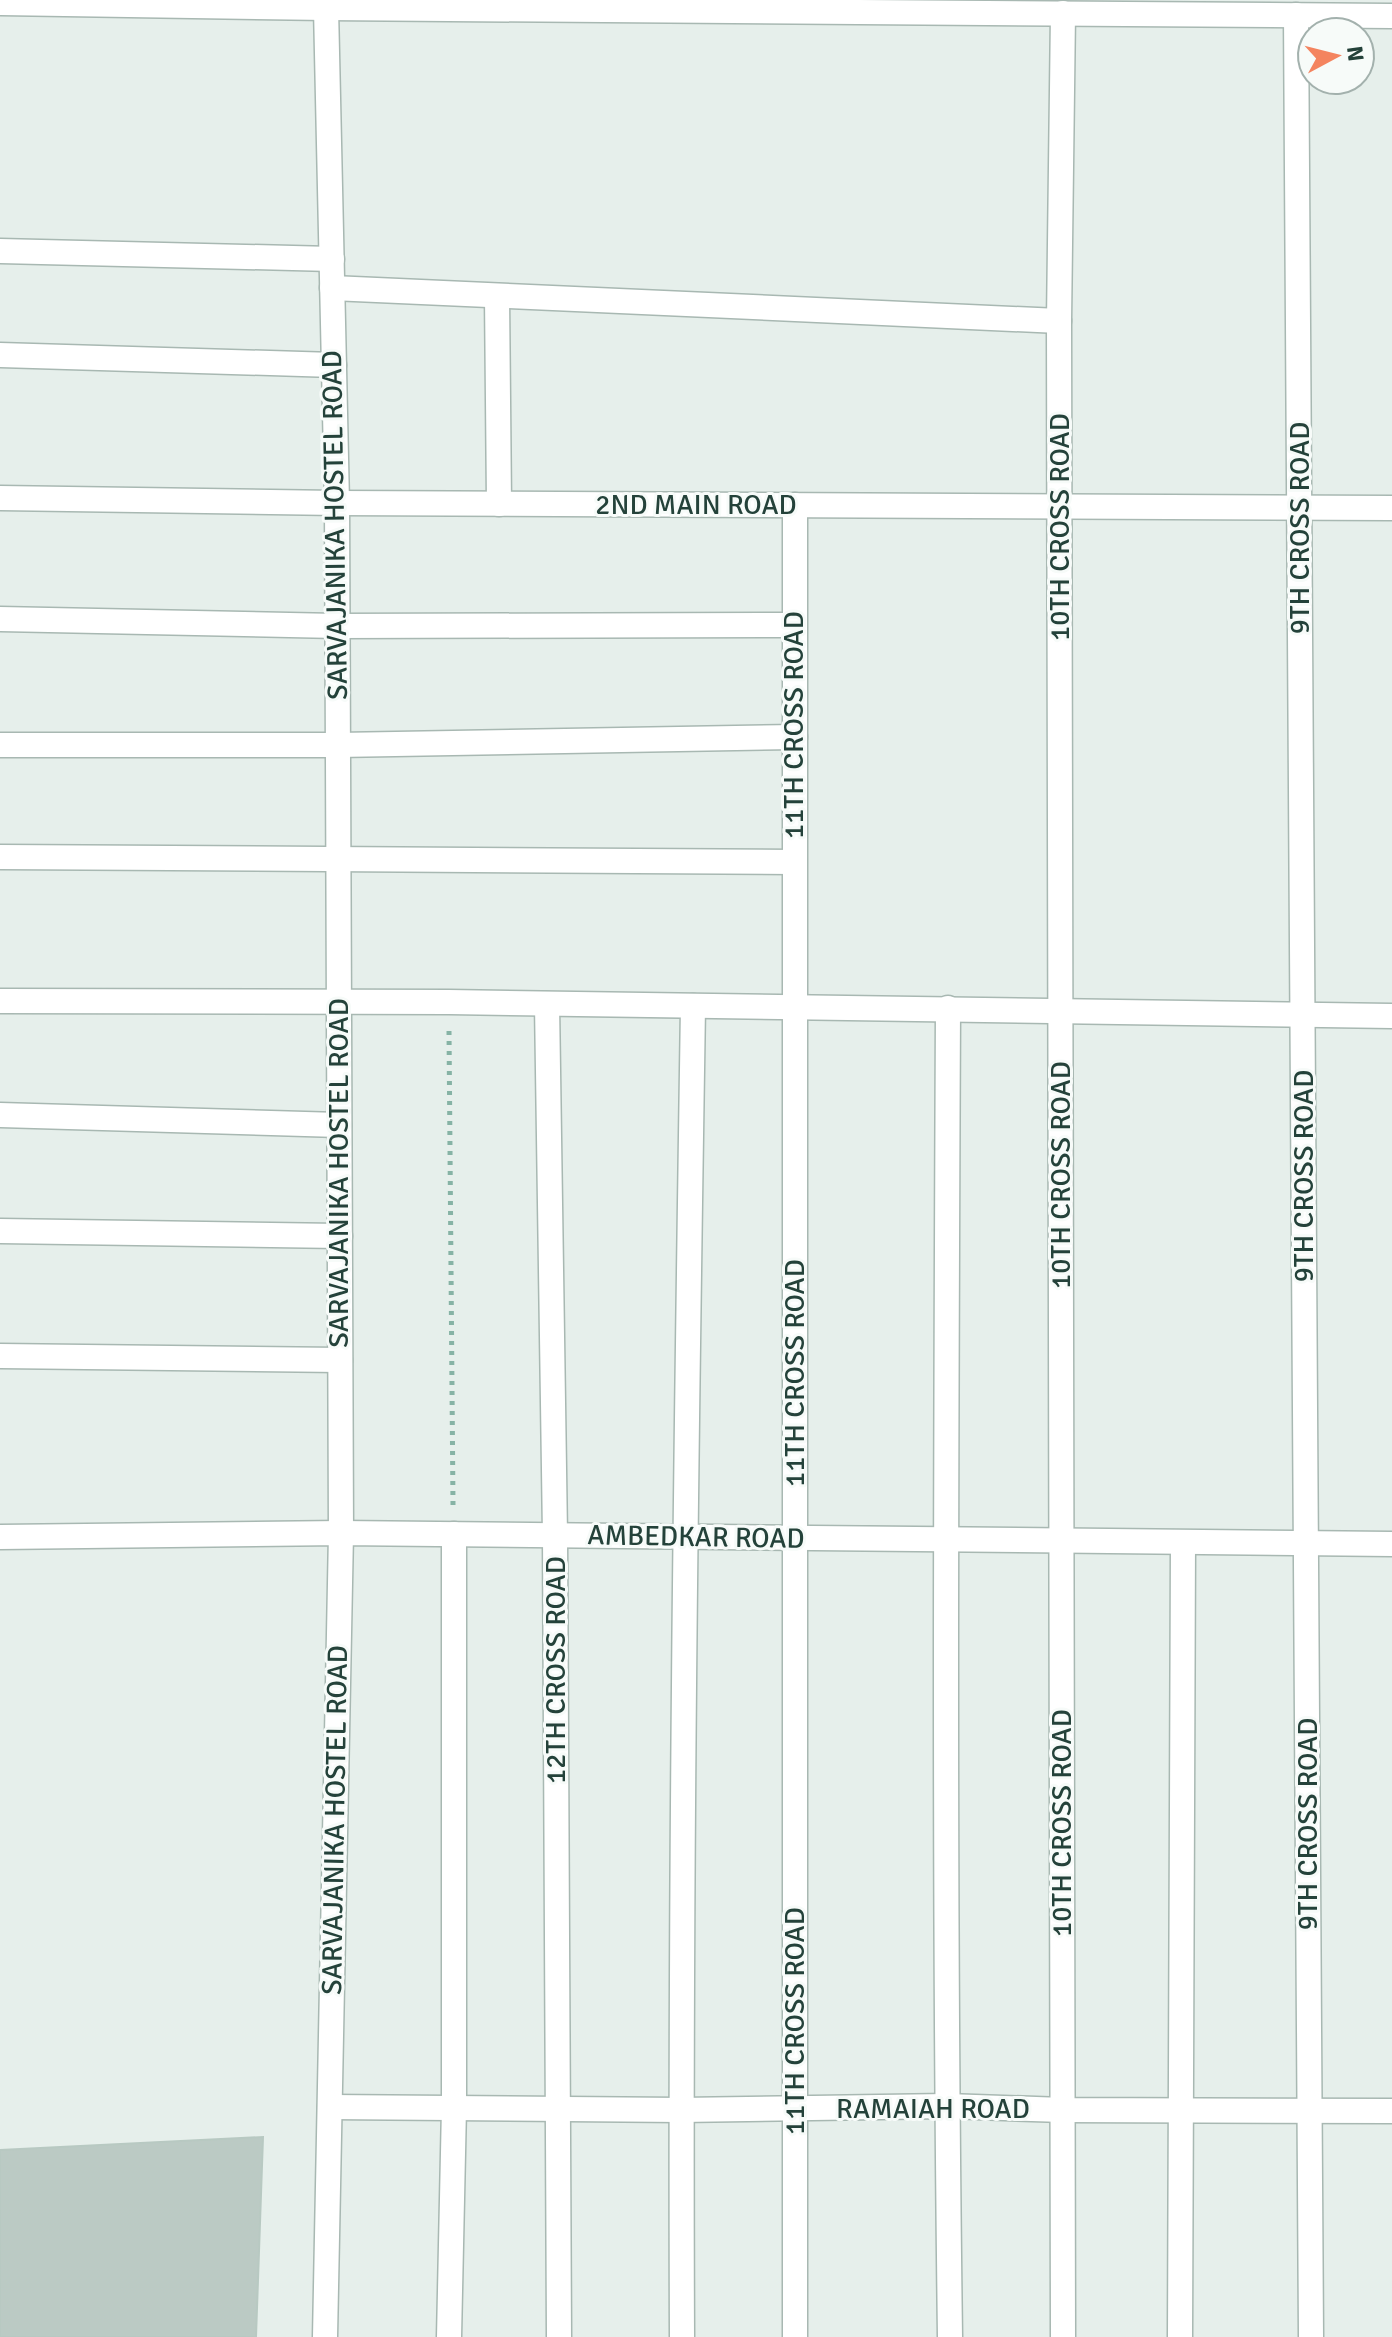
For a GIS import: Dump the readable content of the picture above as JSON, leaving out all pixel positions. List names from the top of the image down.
{
  "streets": {
    "street": [
      "2ND MAIN ROAD",
      "SARVAJANIKA HOSTEL ROAD",
      "10TH CROSS ROAD",
      "9TH CROSS ROAD",
      "11TH CROSS ROAD",
      "AMBEDKAR ROAD",
      "12TH CROSS ROAD",
      "RAMAIAH ROAD"
    ]
  },
  "crossings": [
    ["2ND MAIN ROAD", "SARVAJANIKA HOSTEL ROAD"],
    ["2ND MAIN ROAD", "10TH CROSS ROAD"],
    ["2ND MAIN ROAD", "9TH CROSS ROAD"],
    ["2ND MAIN ROAD", "11TH CROSS ROAD"],
    ["SARVAJANIKA HOSTEL ROAD", "AMBEDKAR ROAD"],
    ["SARVAJANIKA HOSTEL ROAD", "RAMAIAH ROAD"],
    ["10TH CROSS ROAD", "AMBEDKAR ROAD"],
    ["10TH CROSS ROAD", "RAMAIAH ROAD"],
    ["9TH CROSS ROAD", "AMBEDKAR ROAD"],
    ["9TH CROSS ROAD", "RAMAIAH ROAD"],
    ["11TH CROSS ROAD", "AMBEDKAR ROAD"],
    ["11TH CROSS ROAD", "RAMAIAH ROAD"],
    ["AMBEDKAR ROAD", "12TH CROSS ROAD"],
    ["12TH CROSS ROAD", "RAMAIAH ROAD"]
  ],
  "north": "right"
}
